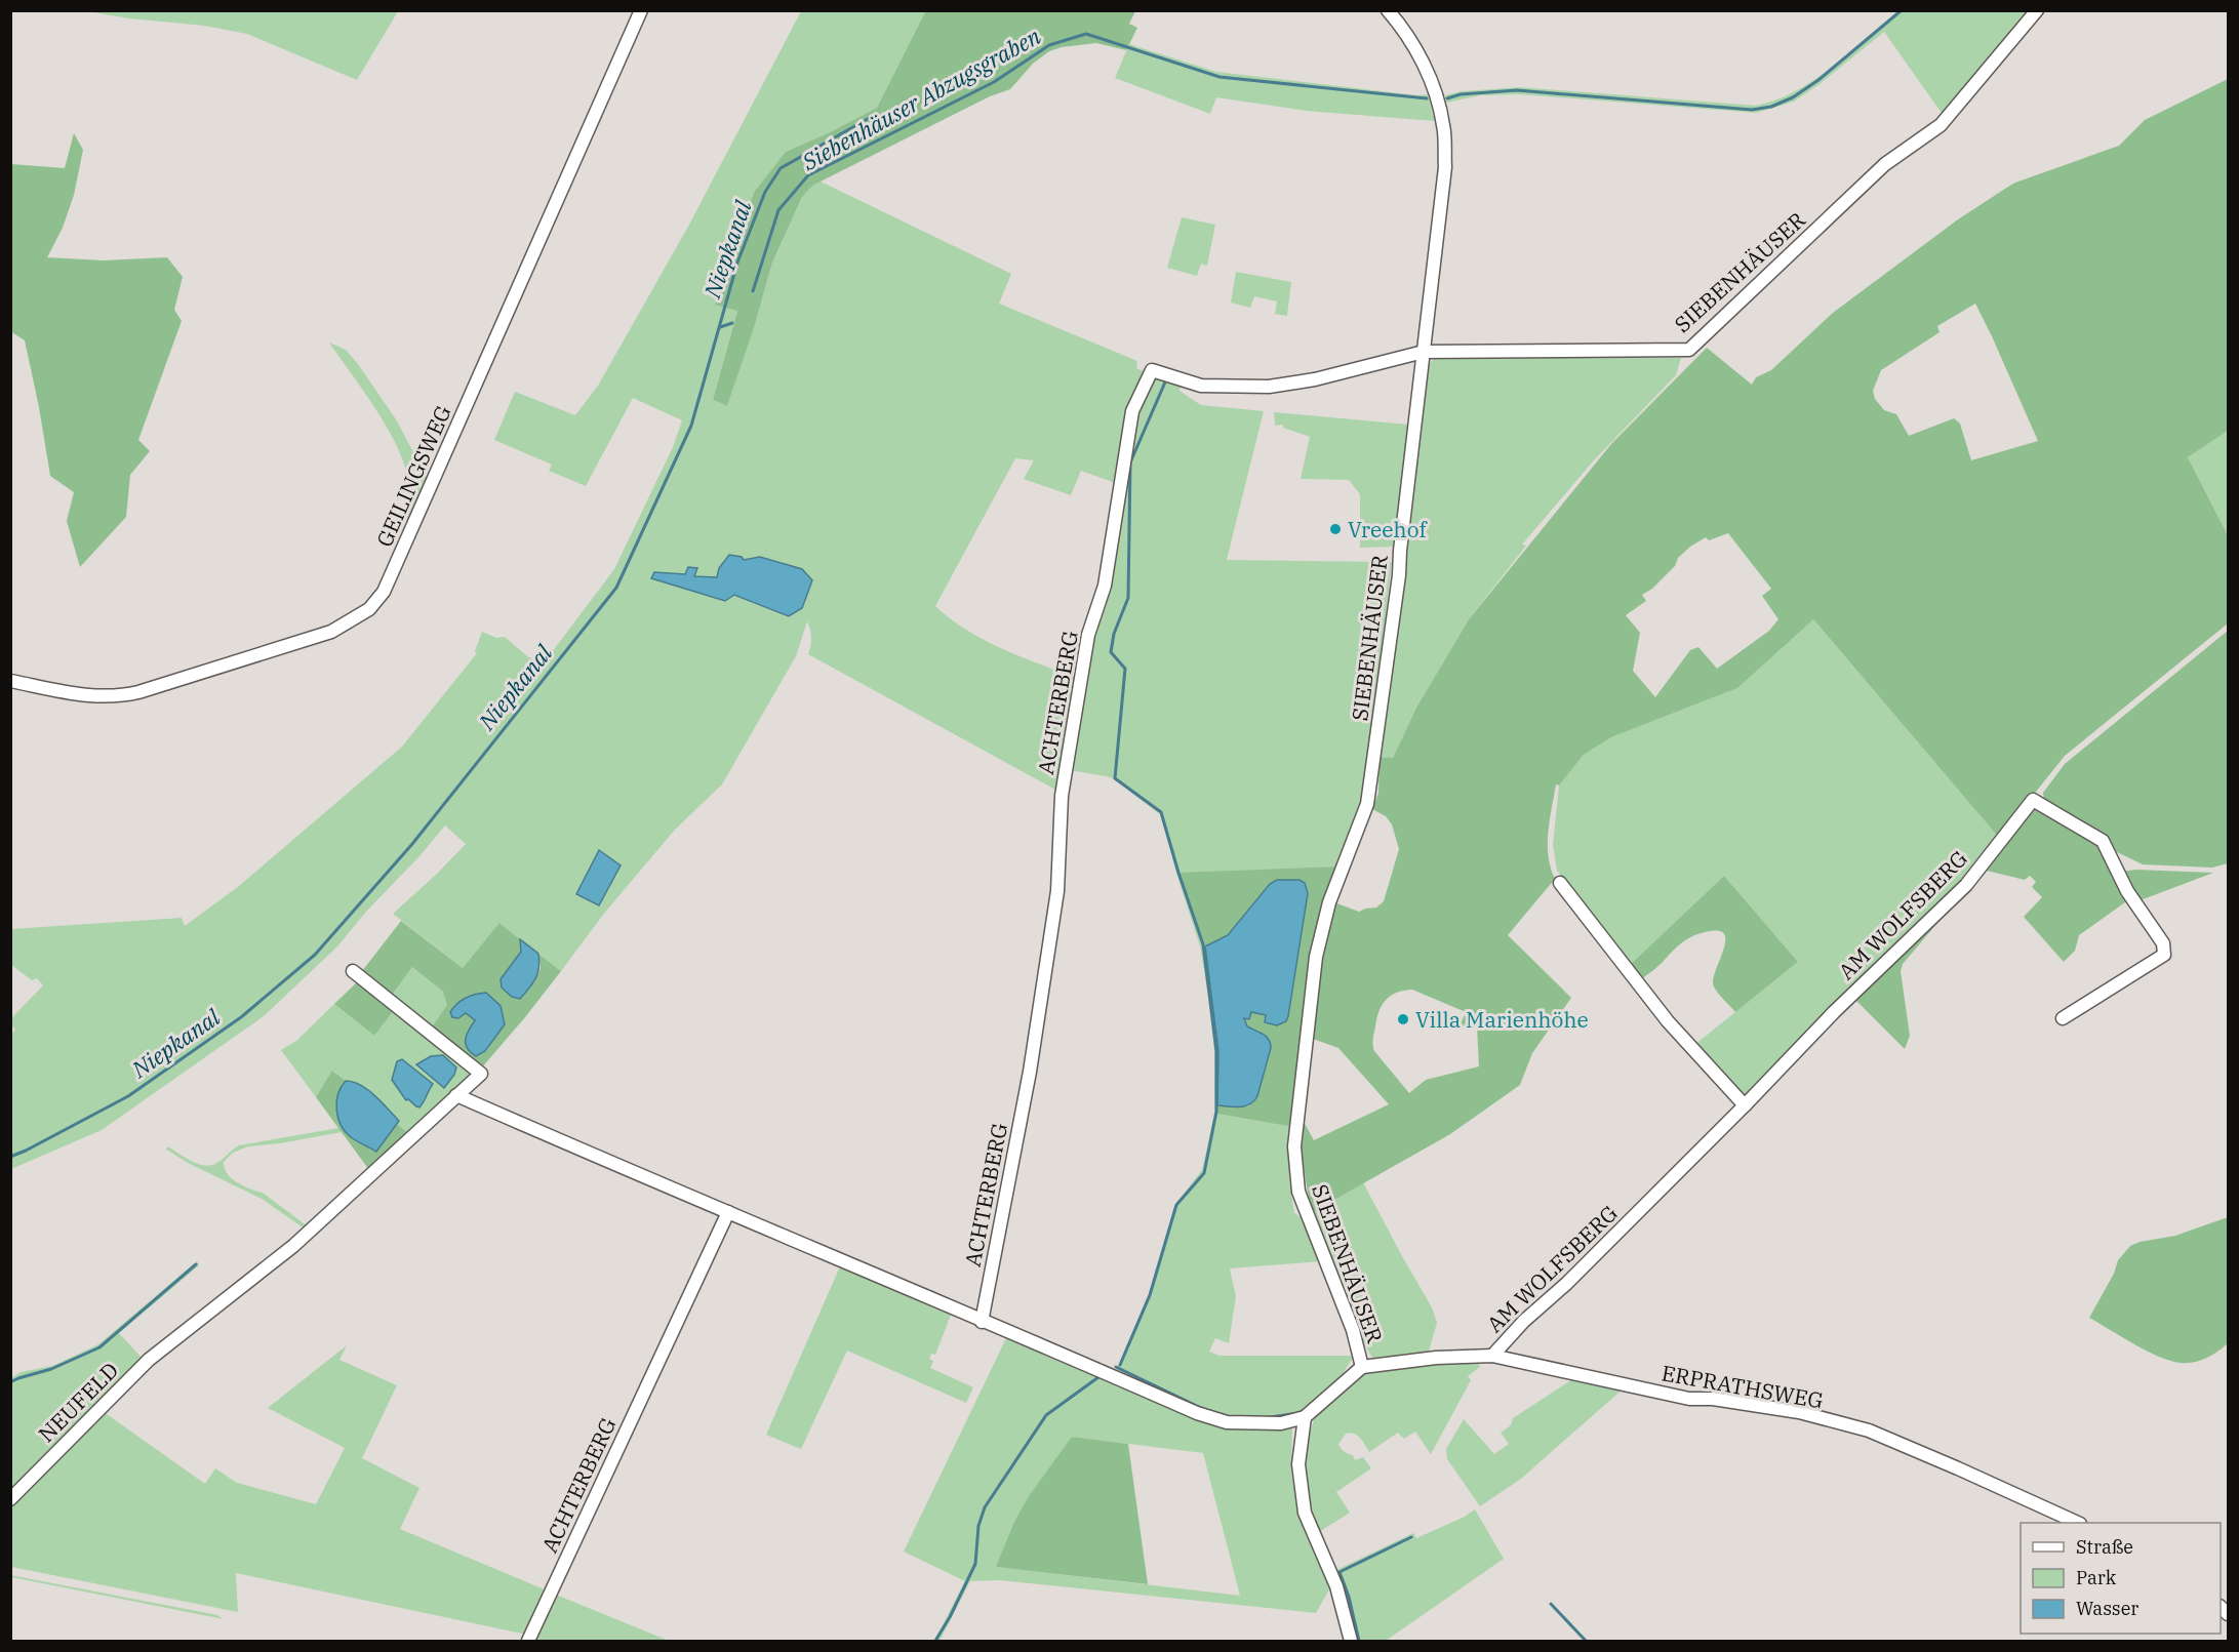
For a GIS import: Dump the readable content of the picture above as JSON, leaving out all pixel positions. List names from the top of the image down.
{
  "streets": {
    "street": [
      "SIEBENHÄUSER",
      "GEILINGSWEG",
      "ACHTERBERG",
      "AM WOLFSBERG",
      "ERPRATHSWEG",
      "NEUFELD"
    ]
  },
  "crossings": [
    ["SIEBENHÄUSER", "ACHTERBERG"],
    ["SIEBENHÄUSER", "ERPRATHSWEG"],
    ["AM WOLFSBERG", "ERPRATHSWEG"]
  ],
  "water": ["Siebenhäuser Abzugsgraben", "Niepkanal"],
  "places": ["Vreehof", "Villa Marienhöhe"],
  "legend": ["Straße", "Park", "Wasser"]
}
